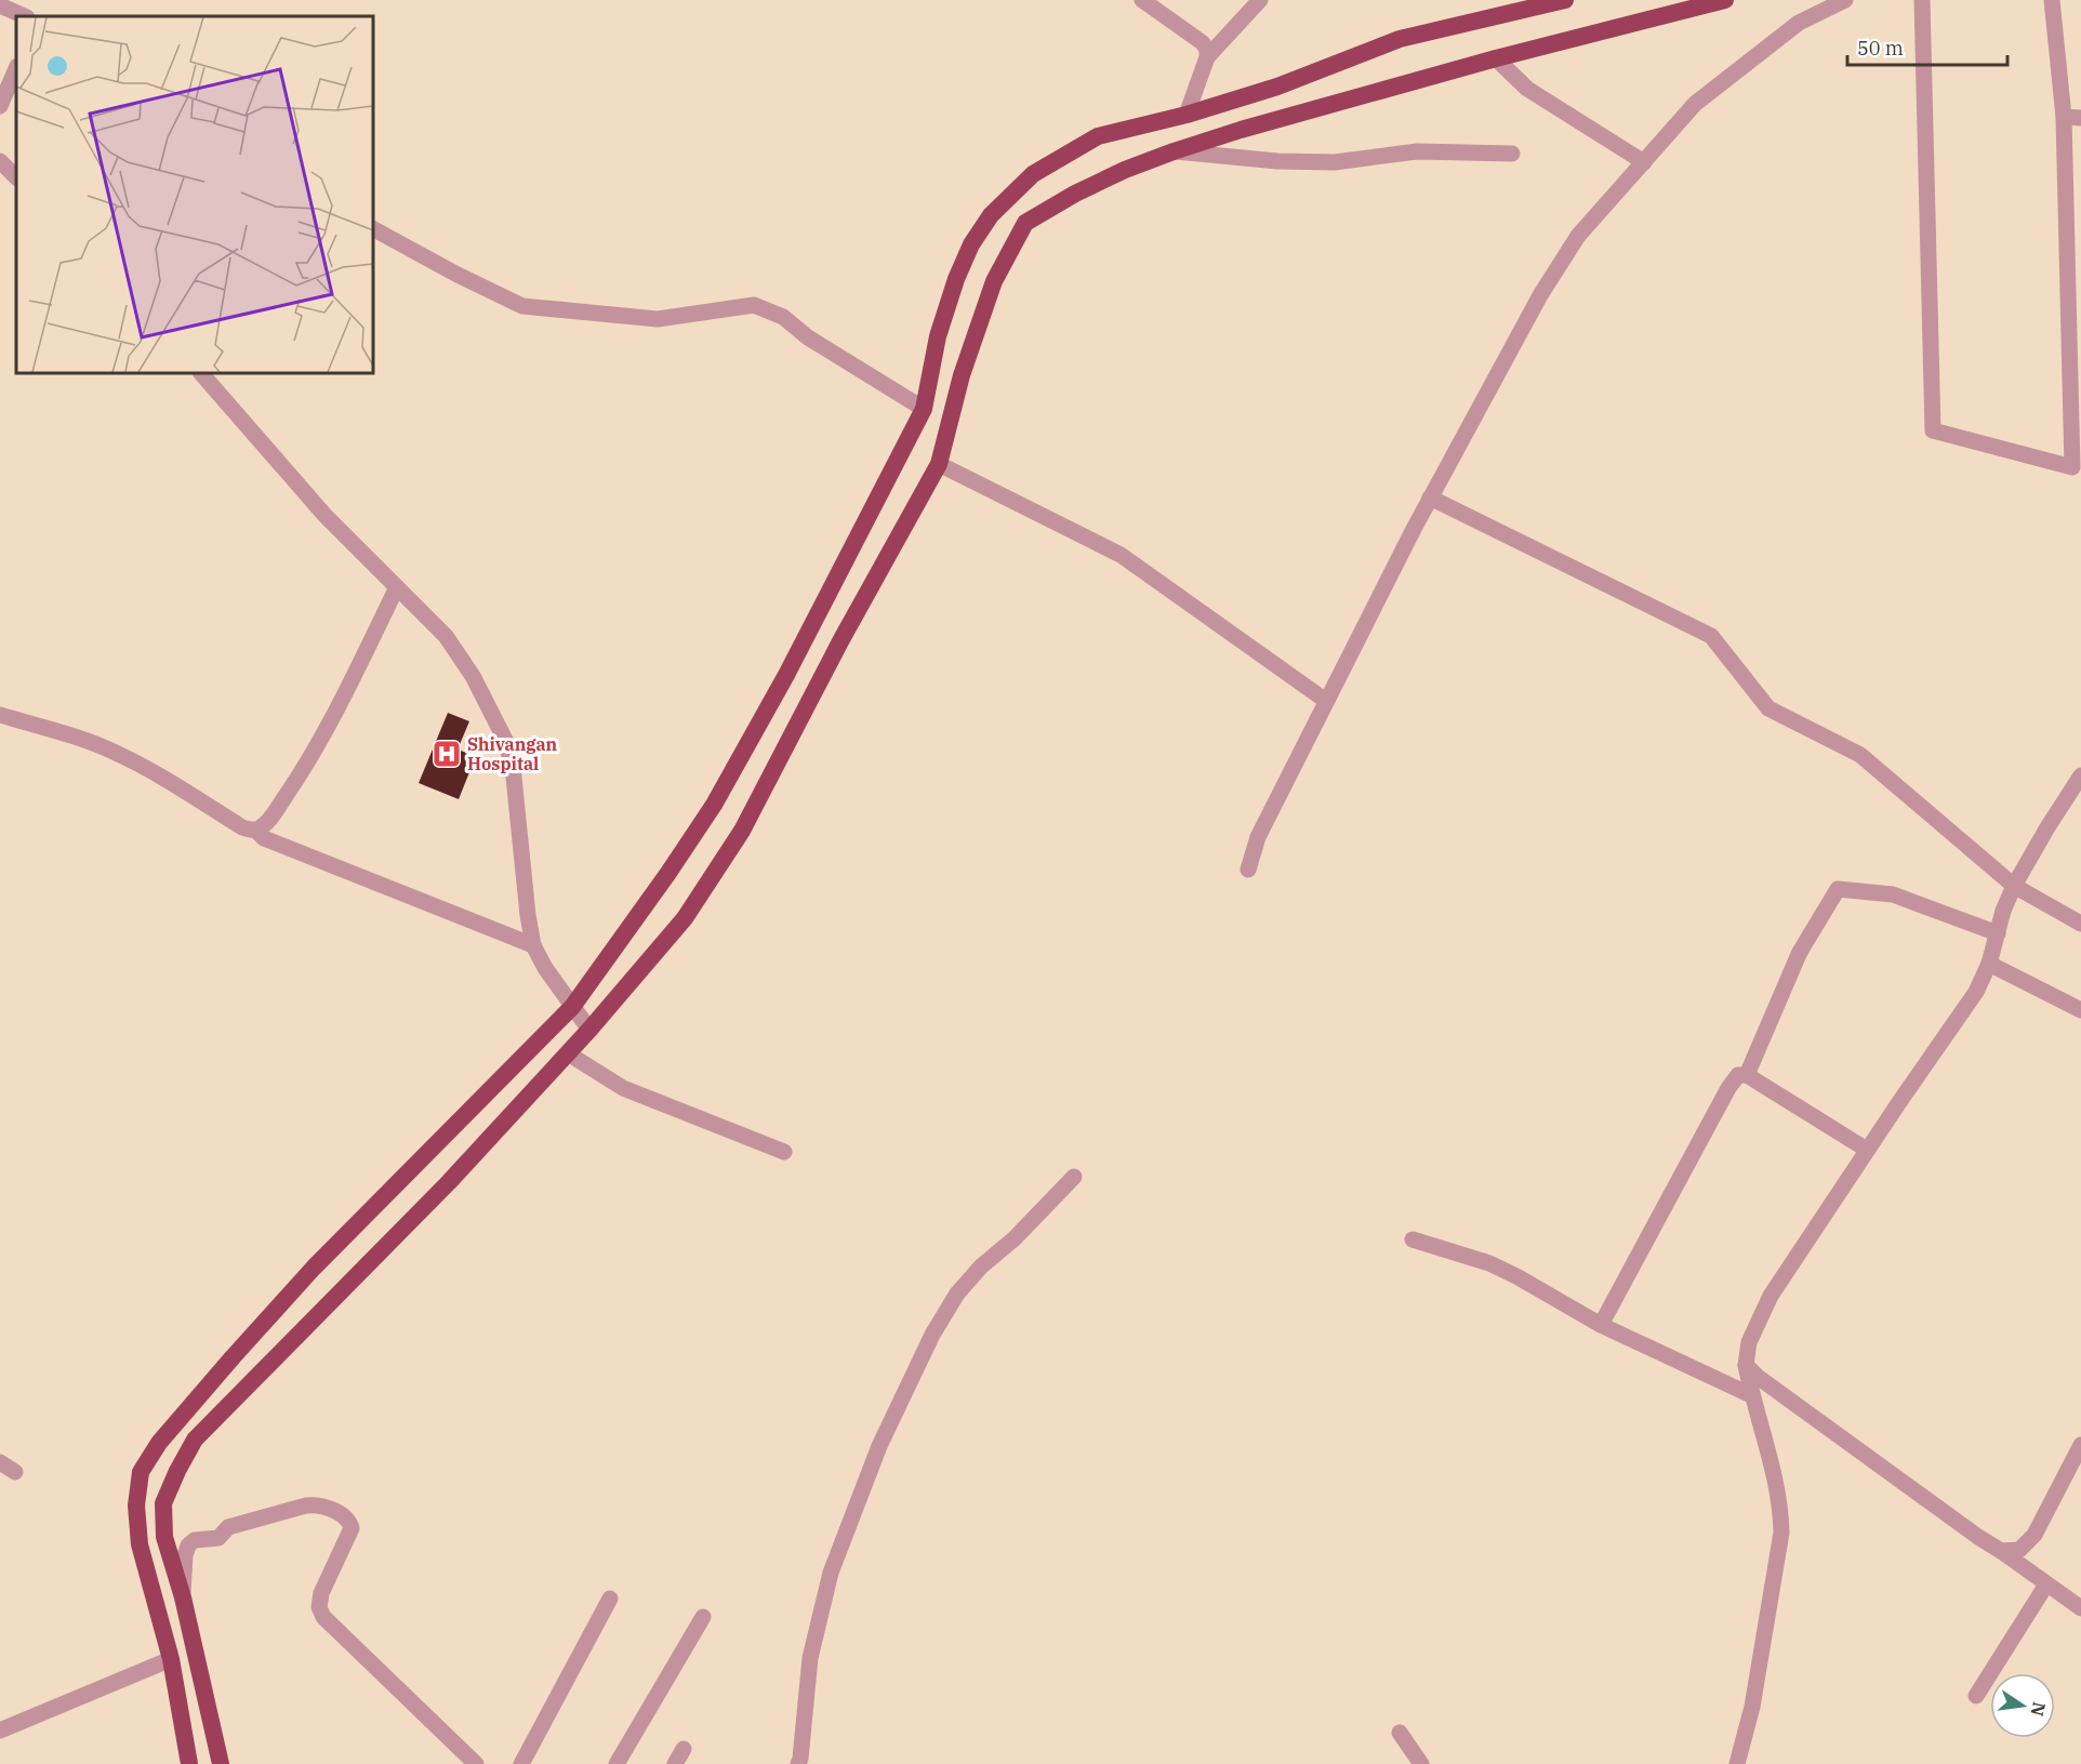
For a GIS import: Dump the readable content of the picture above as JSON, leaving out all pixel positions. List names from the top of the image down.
{
  "places": {
    "hospital": ["Shivangan Hospital"]
  },
  "scale_bar": "50 m",
  "north": "right"
}
